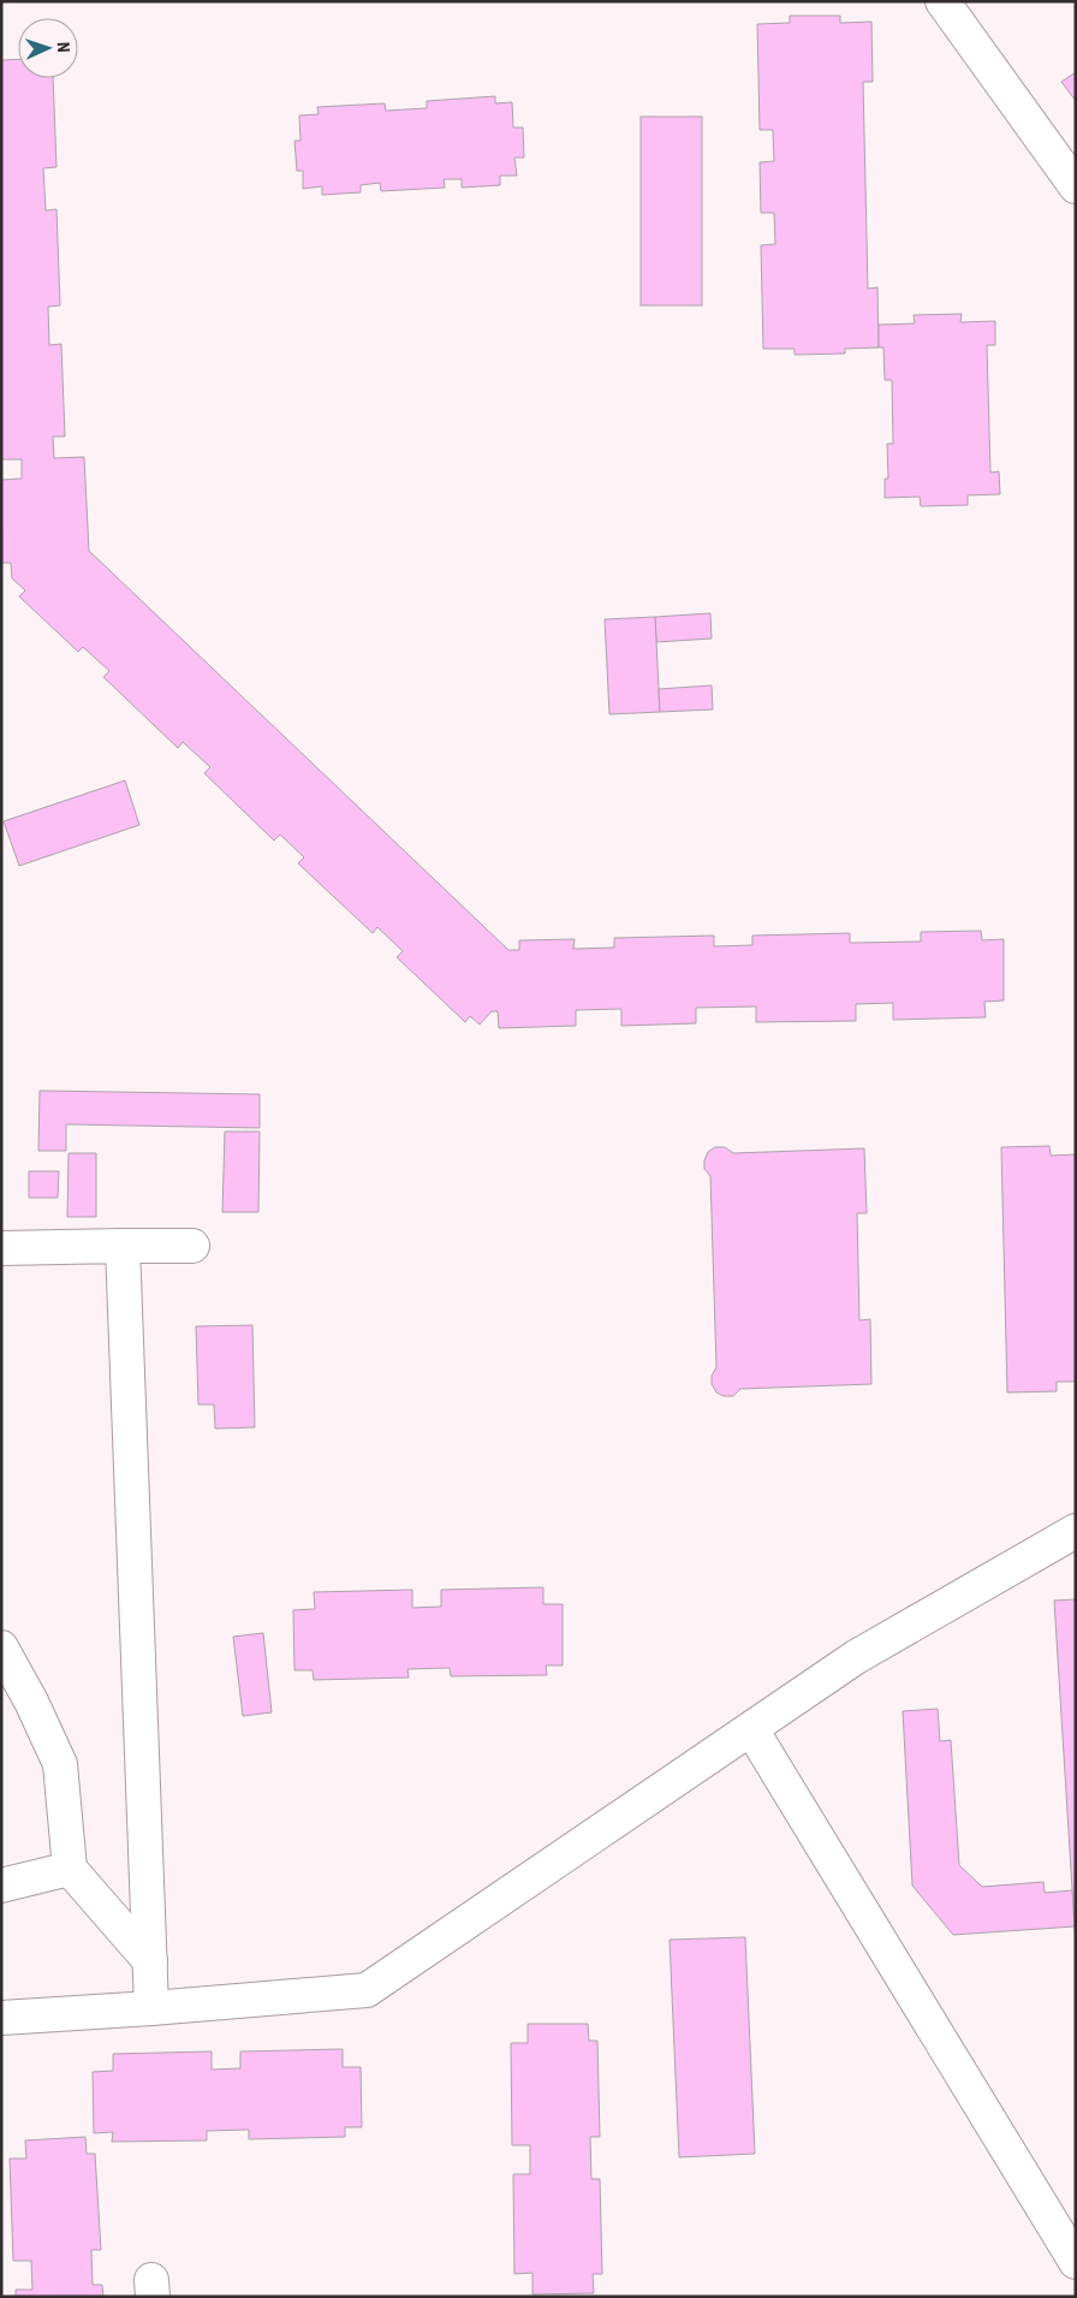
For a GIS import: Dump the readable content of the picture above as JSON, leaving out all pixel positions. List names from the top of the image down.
{
  "north": "right"
}
